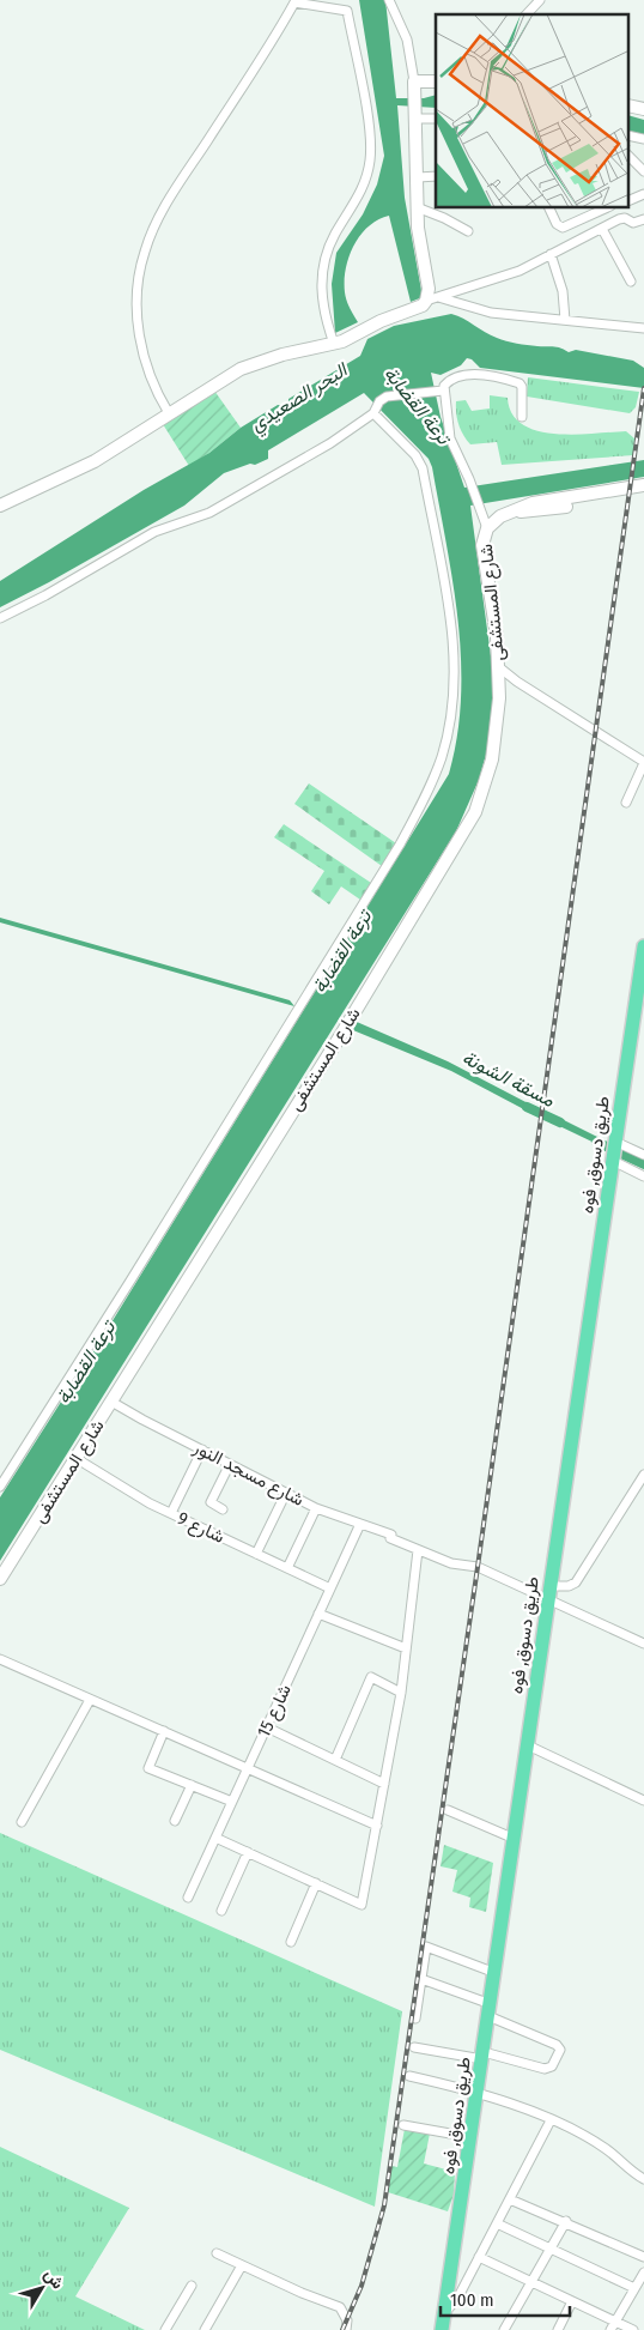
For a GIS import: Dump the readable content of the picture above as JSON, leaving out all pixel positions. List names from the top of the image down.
{
  "streets": {
    "main road": ["شارع المستشفى", "طريق دسوق, فوه"],
    "street": ["شارع مسجد النور", "شارع 9", "شارع 15"]
  },
  "crossings": [
    ["شارع المستشفى", "شارع مسجد النور"],
    ["شارع المستشفى", "شارع 9"],
    ["طريق دسوق, فوه", "شارع مسجد النور"],
    ["شارع مسجد النور", "شارع 15"],
    ["شارع 9", "شارع 15"]
  ],
  "water": ["البحر الصعيدي", "ترعة القضابة", "مسقة الشونة"],
  "scale_bar": "100 m",
  "north": "top right"
}
